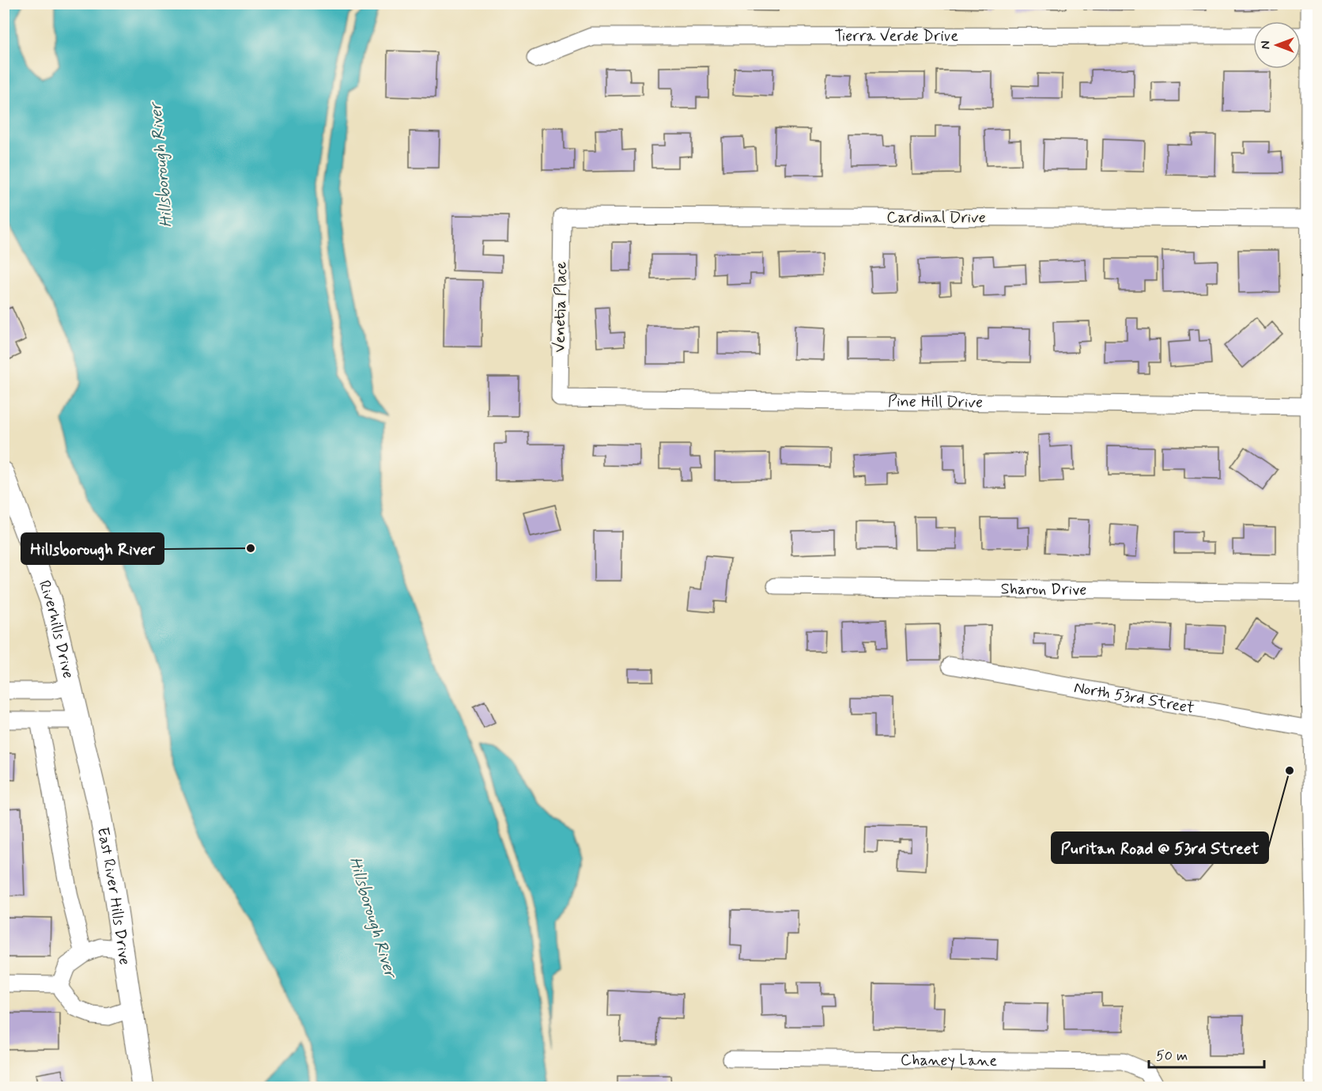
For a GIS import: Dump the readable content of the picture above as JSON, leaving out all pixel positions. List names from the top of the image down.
{
  "streets": {
    "street": [
      "Tierra Verde Drive",
      "Cardinal Drive",
      "Venetia Place",
      "Pine Hill Drive",
      "Sharon Drive",
      "Riverhills Drive",
      "North 53rd Street",
      "East River Hills Drive",
      "Chaney Lane"
    ]
  },
  "crossings": [
    ["Cardinal Drive", "Venetia Place"],
    ["Venetia Place", "Pine Hill Drive"],
    ["Riverhills Drive", "East River Hills Drive"]
  ],
  "water": ["Hillsborough River"],
  "places": ["Hillsborough River", "Puritan Road @ 53rd Street"],
  "scale_bar": "50 m",
  "north": "left"
}
